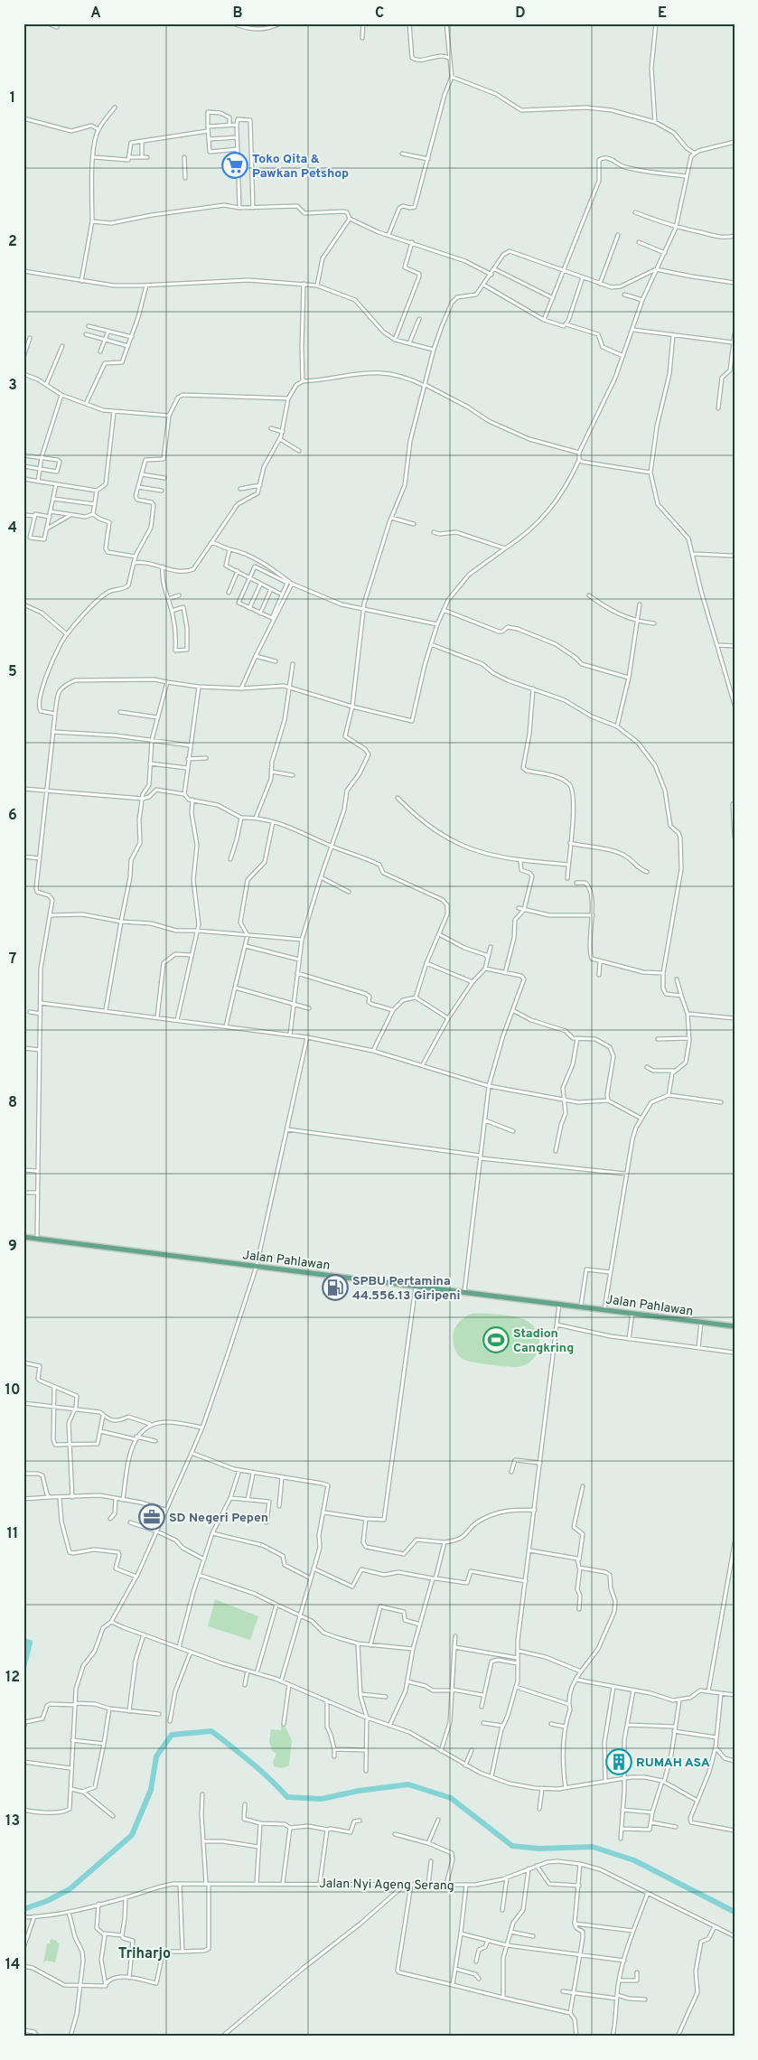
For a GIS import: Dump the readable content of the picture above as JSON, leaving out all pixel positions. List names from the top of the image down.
{
  "streets": {
    "main road": ["Jalan Pahlawan"],
    "street": ["Jalan Nyi Ageng Serang"]
  },
  "districts": ["Triharjo"],
  "places": {
    "supermarket": ["Toko Qita & Pawkan Petshop"],
    "fuel station": ["SPBU Pertamina 44.556.13 Giripeni"],
    "sports": ["Stadion Cangkring"],
    "office": ["SD Negeri Pepen"],
    "building": ["RUMAH ASA"]
  },
  "grid": {
    "columns": [
      "A",
      "B",
      "C",
      "D",
      "E"
    ],
    "rows": [
      "1",
      "2",
      "3",
      "4",
      "5",
      "6",
      "7",
      "8",
      "9",
      "10",
      "11",
      "12",
      "13",
      "14"
    ]
  }
}
